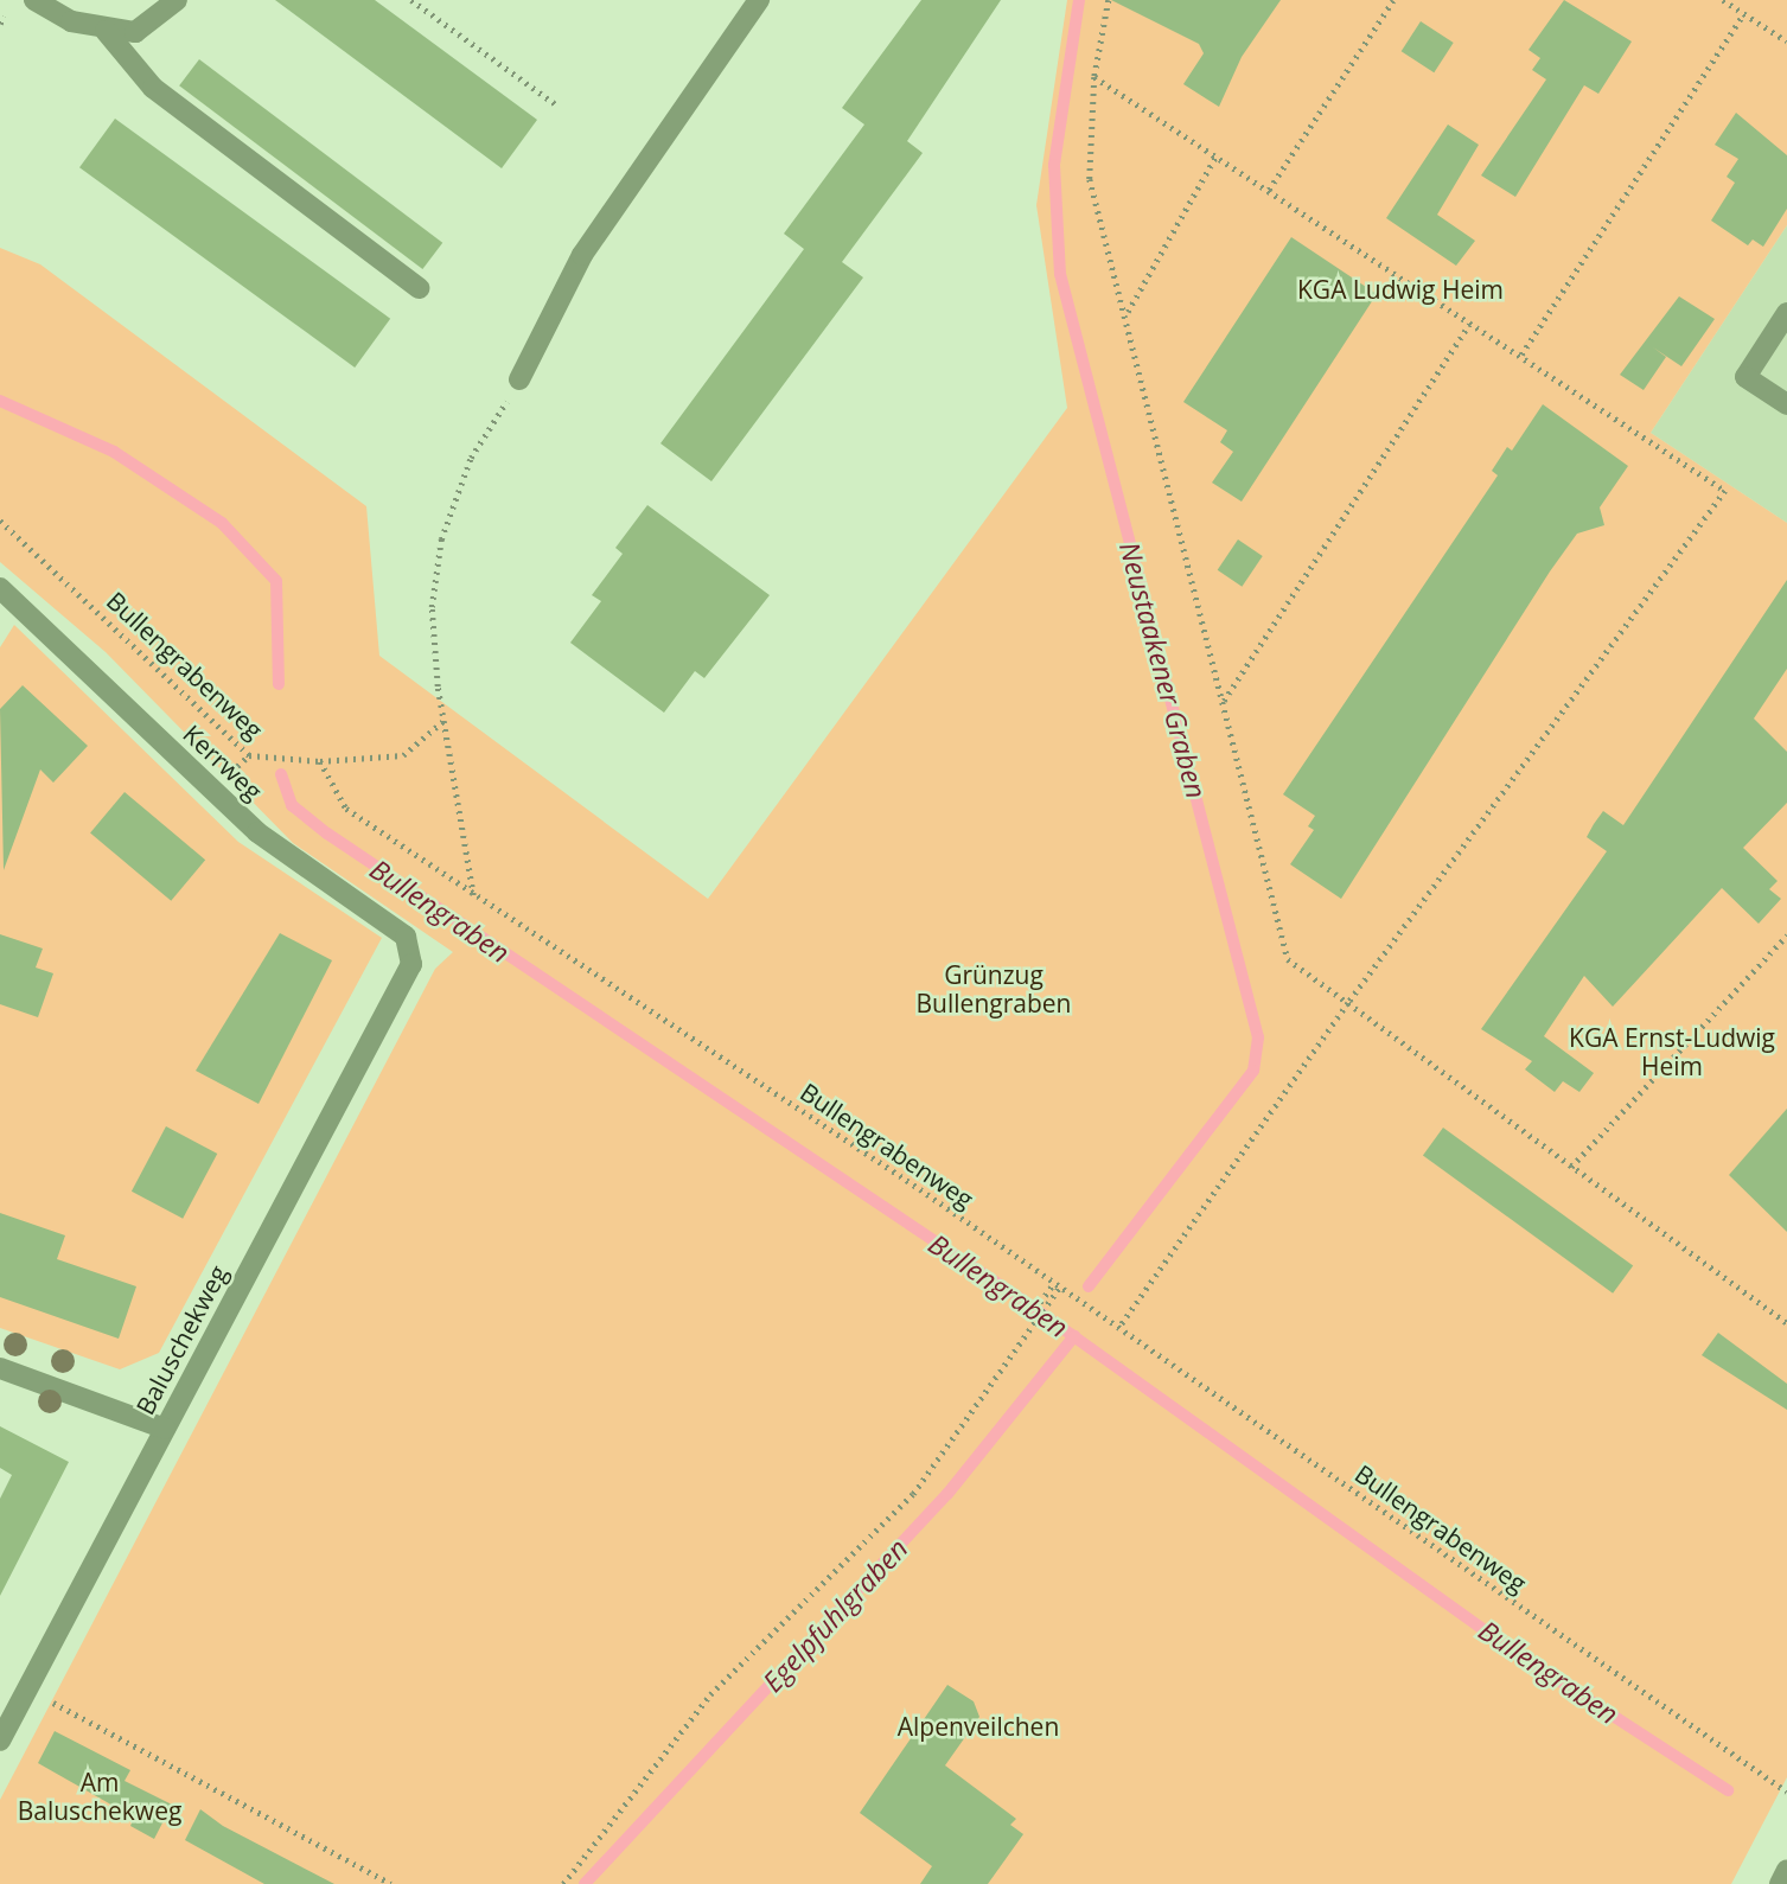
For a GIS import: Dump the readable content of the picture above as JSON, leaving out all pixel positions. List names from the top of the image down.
{
  "streets": {
    "street": ["Kerrweg", "Baluschekweg"],
    "path": ["Bullengrabenweg"]
  },
  "crossings": [
    ["Kerrweg", "Baluschekweg"]
  ],
  "water": ["Neustaakener Graben", "Bullengraben", "Egelpfuhlgraben"],
  "parks": [
    "KGA Ludwig Heim",
    "Grünzug Bullengraben",
    "KGA Ernst-Ludwig Heim",
    "Alpenveilchen",
    "Am Baluschekweg"
  ]
}
